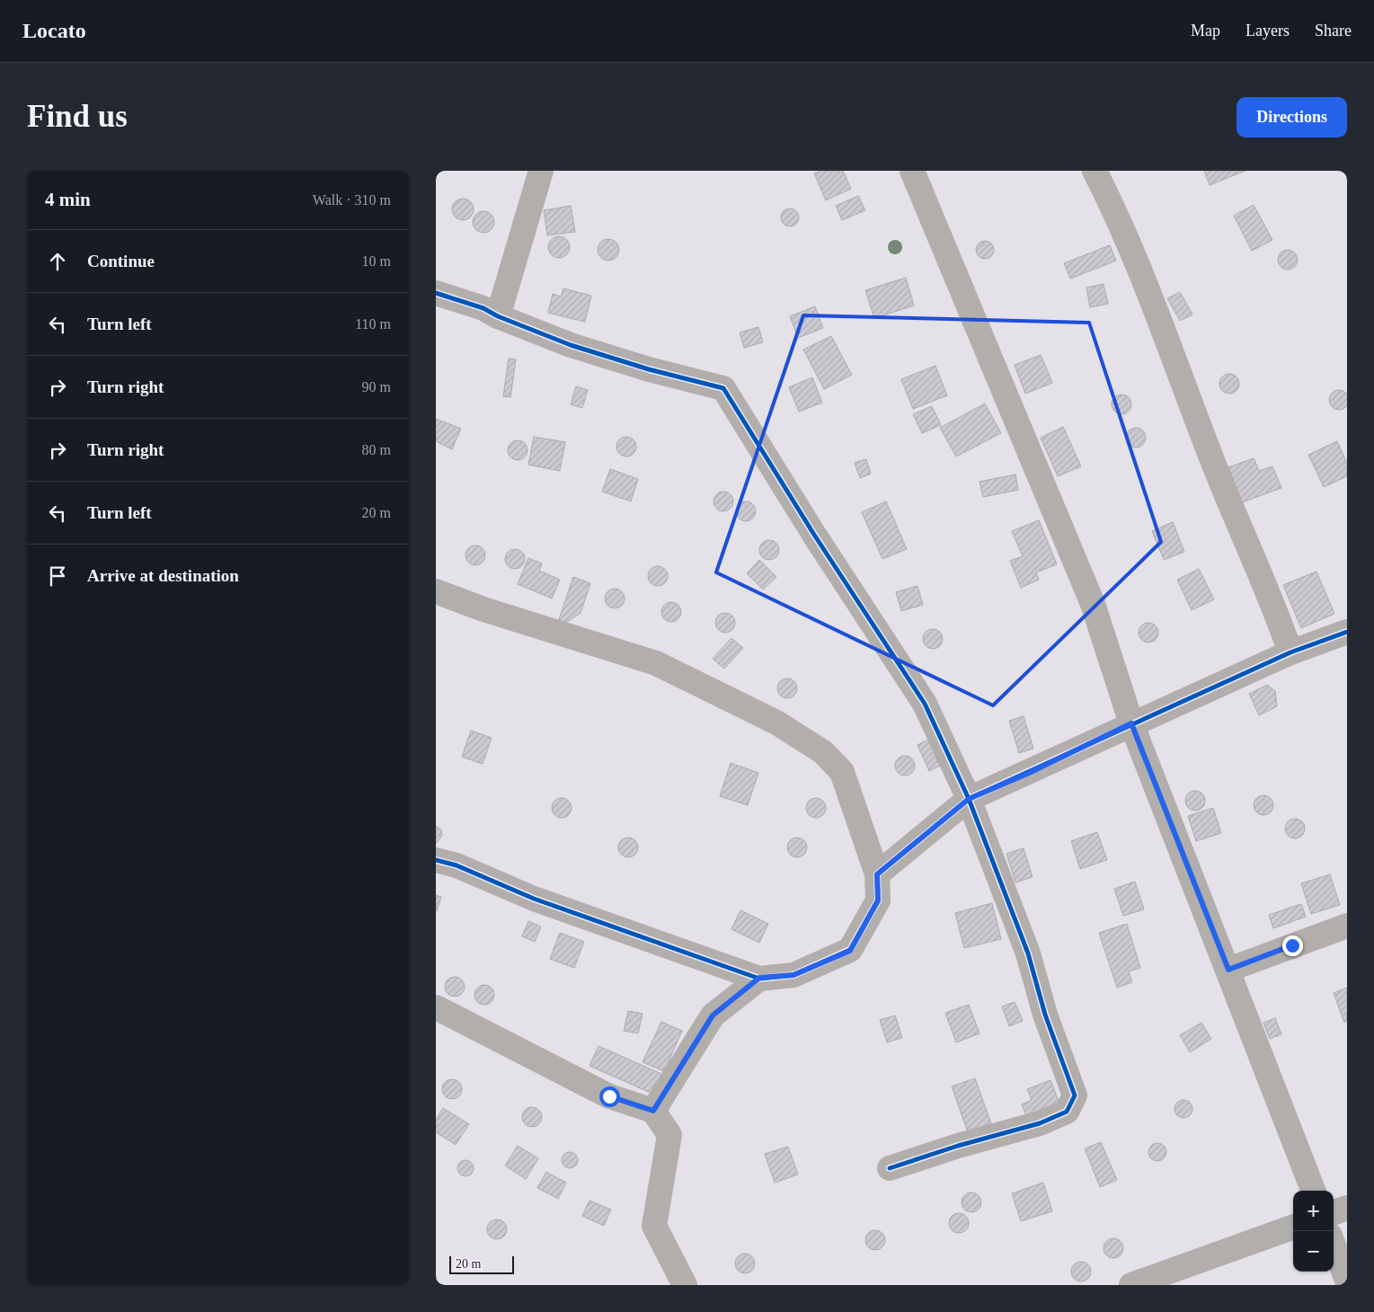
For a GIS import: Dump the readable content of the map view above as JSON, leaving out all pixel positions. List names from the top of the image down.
{
  "scale_bar": "20 m",
  "page": {
    "header": "Locato",
    "nav": ["Map", "Layers", "Share"],
    "buttons": "Directions",
    "title": "Find us",
    "heading": ["4 min", "Walk · 310 m"],
    "list": [
      ["Continue", "10 m"],
      ["Turn left", "110 m"],
      ["Turn right", "90 m"],
      ["Turn right", "80 m"],
      ["Turn left", "20 m"],
      "Arrive at destination"
    ],
    "map_buttons": ["+", "−"],
    "scale": "20 m"
  }
}
